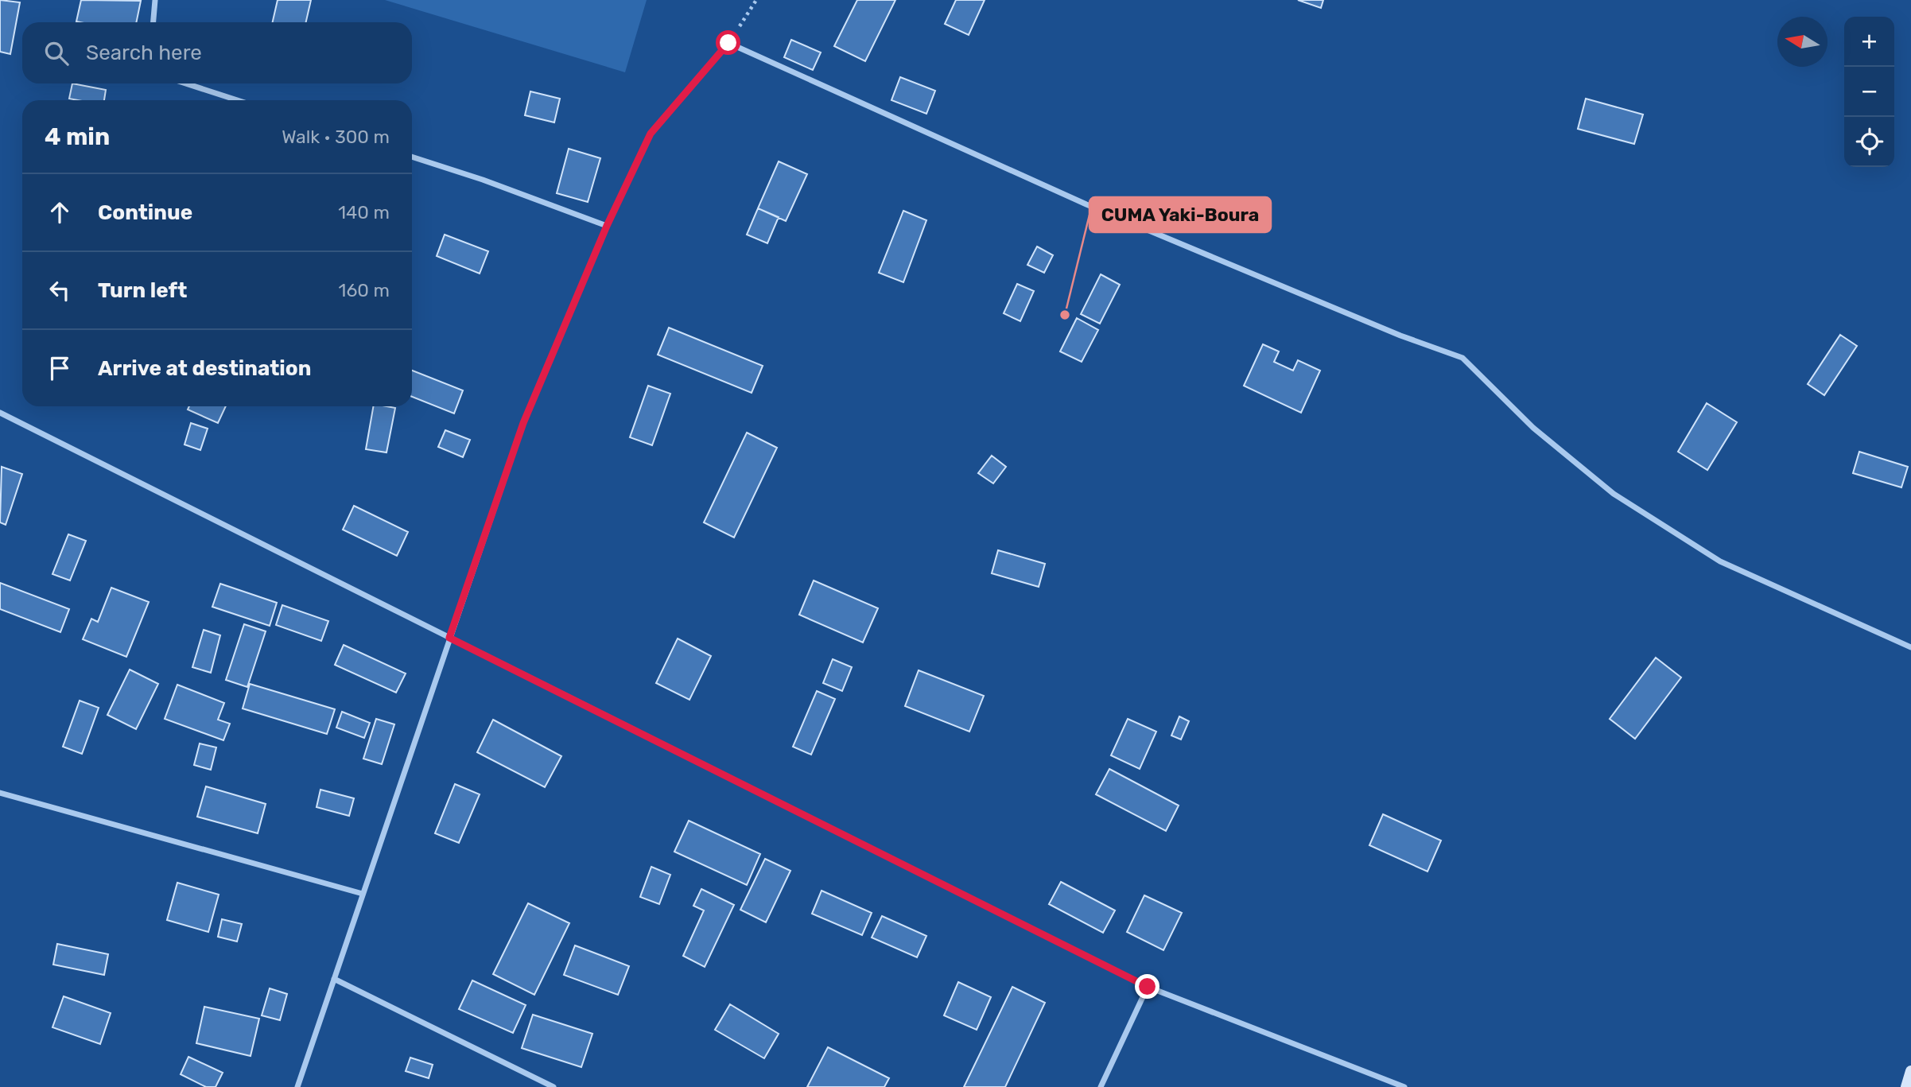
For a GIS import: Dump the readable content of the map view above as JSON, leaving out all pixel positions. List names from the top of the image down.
{
  "places": ["CUMA Yaki-Boura"],
  "north": "left",
  "page": {
    "map_buttons": ["+", "−"],
    "search": "Search here",
    "heading": ["4 min", "Walk · 300 m"],
    "list": [
      ["Continue", "140 m"],
      ["Turn left", "160 m"],
      "Arrive at destination"
    ]
  }
}
